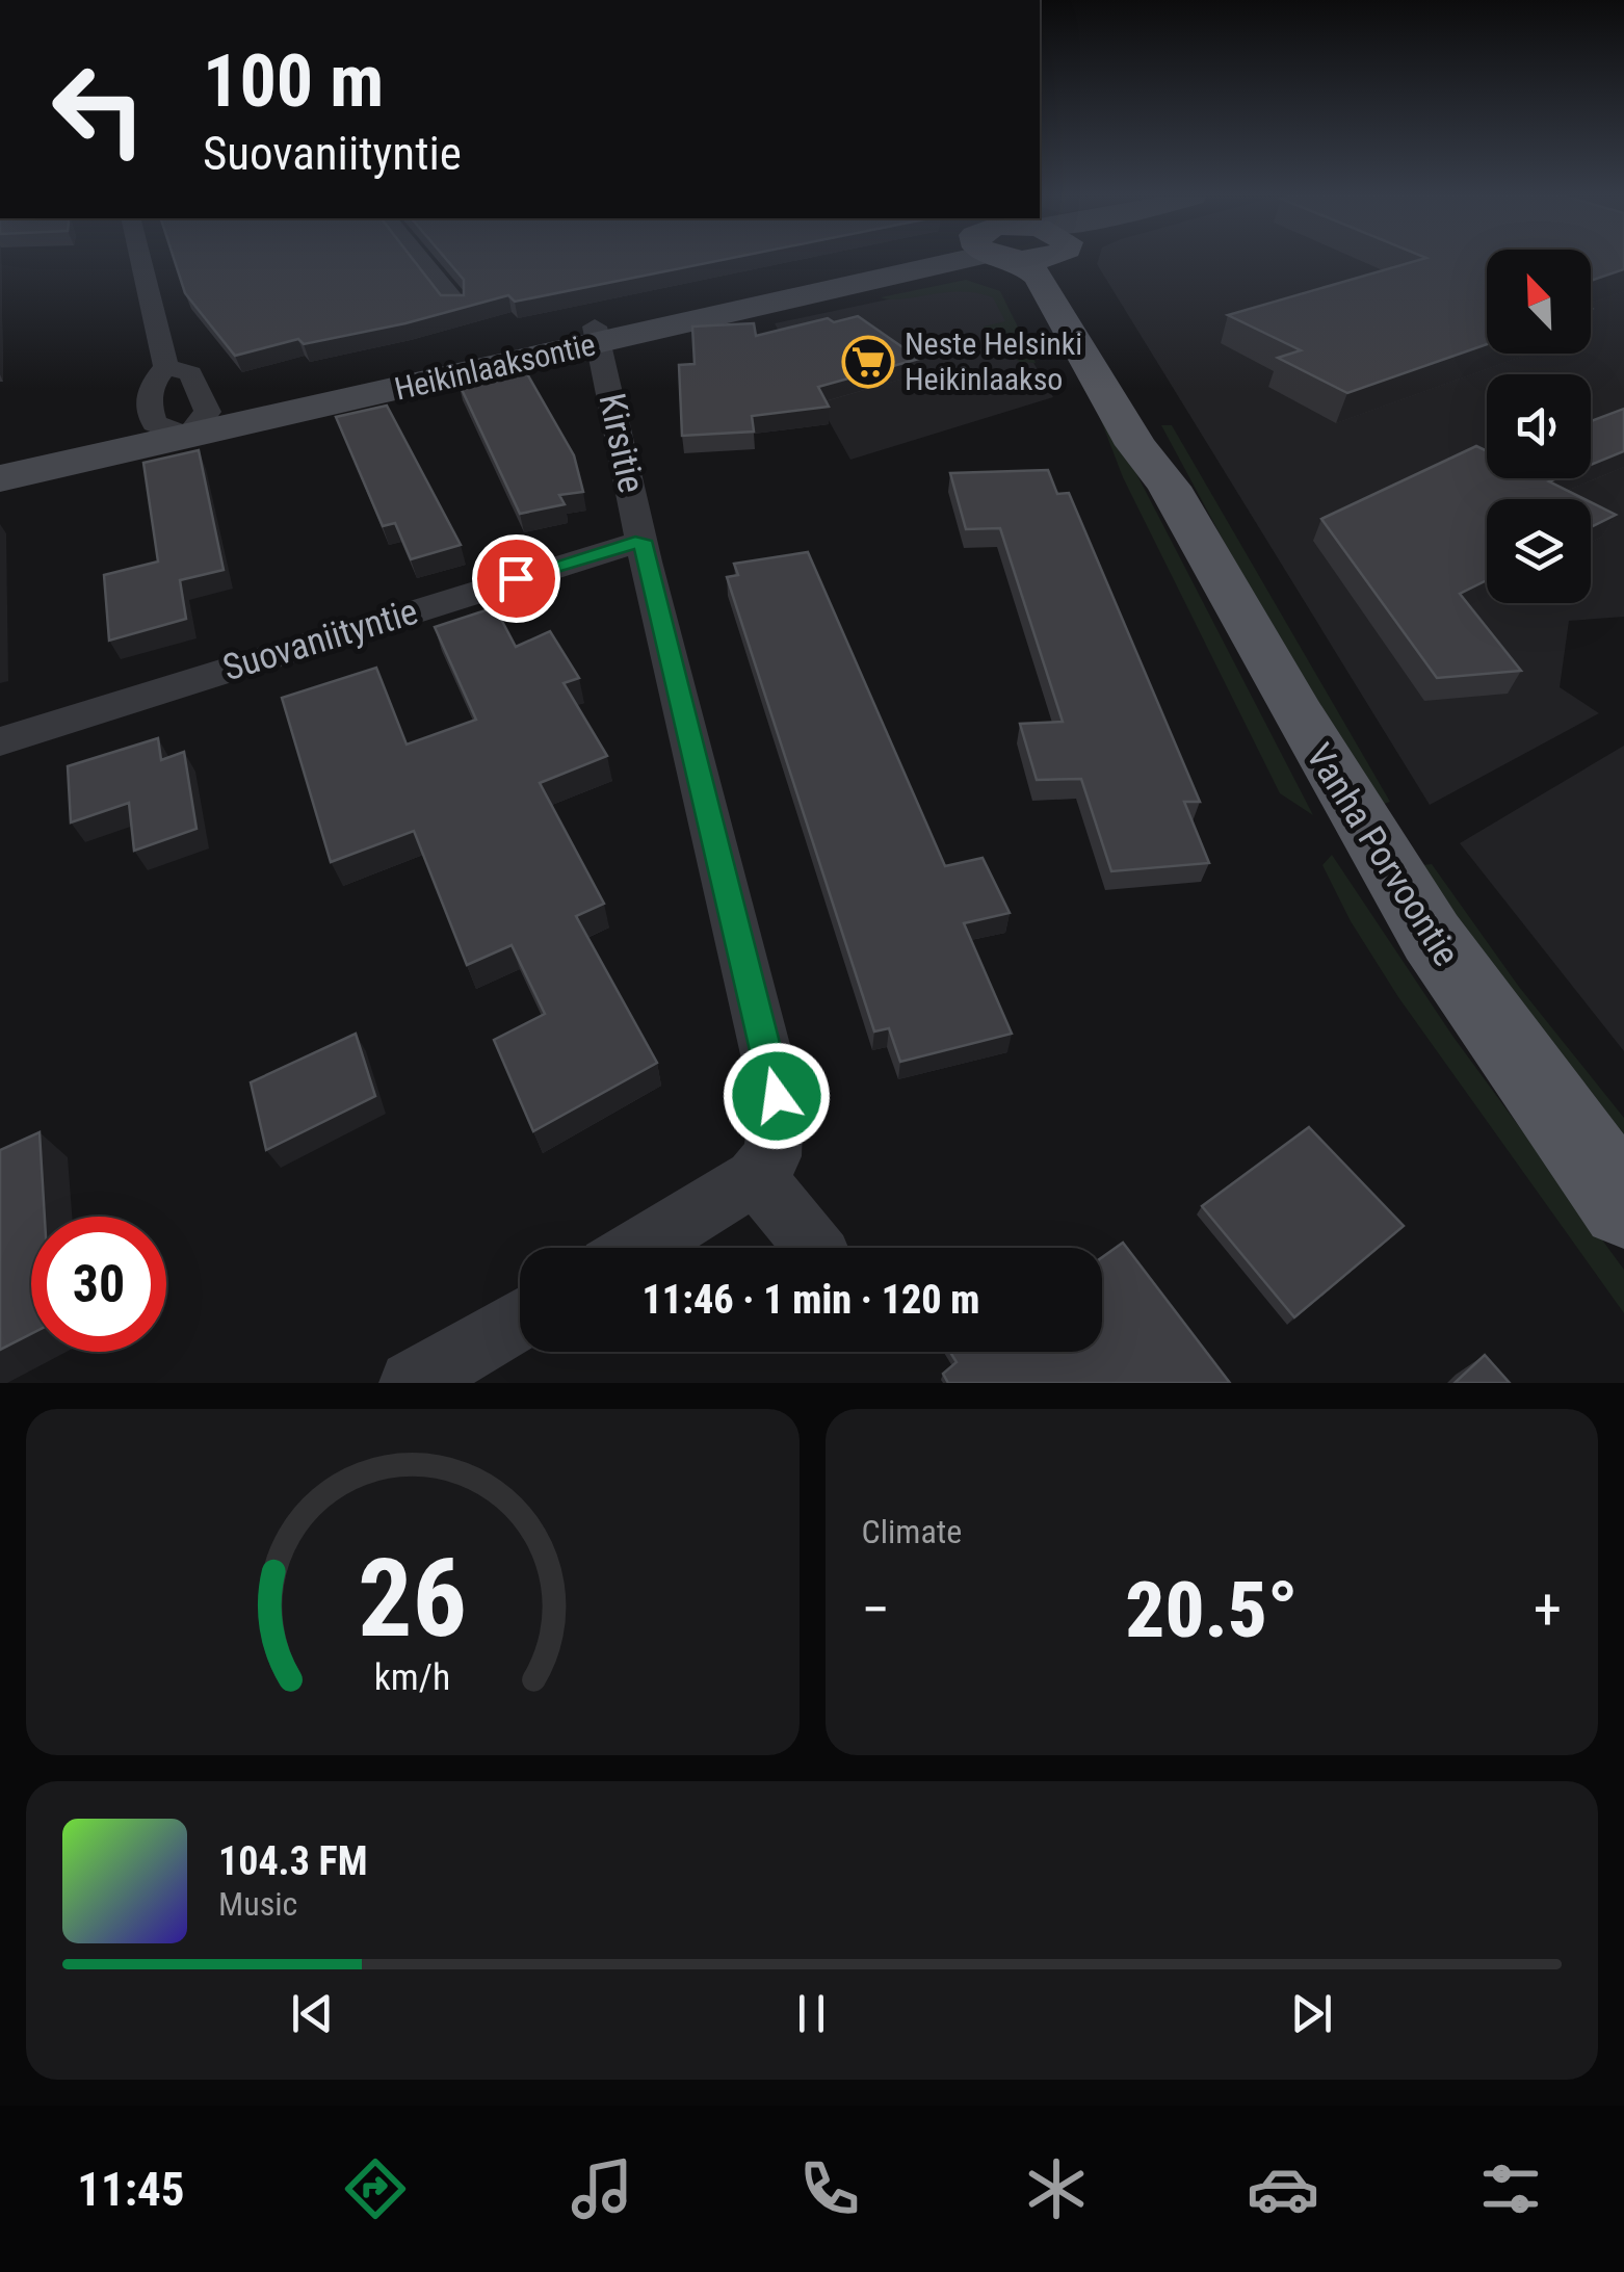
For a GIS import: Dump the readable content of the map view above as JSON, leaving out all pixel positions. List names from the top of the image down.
{
  "streets": {
    "main road": ["Heikinlaaksontie", "Vanha Porvoontie"],
    "street": ["Kirsitie", "Suovaniityntie"]
  },
  "crossings": [
    ["Heikinlaaksontie", "Kirsitie"],
    ["Kirsitie", "Suovaniityntie"]
  ],
  "places": {
    "supermarket": ["Neste Helsinki Heikinlaakso"]
  },
  "north": "top left",
  "page": {
    "turn": ["100 m", "Suovaniityntie"],
    "limit": "30",
    "trip": "11:46 · 1 min · 120 m",
    "tile": "Climate",
    "heat": ["−", "20.5°", "+"],
    "song": ["104.3 FM", "Music"],
    "tabs": "11:45",
    "gauge": ["26", "km/h"]
  }
}
